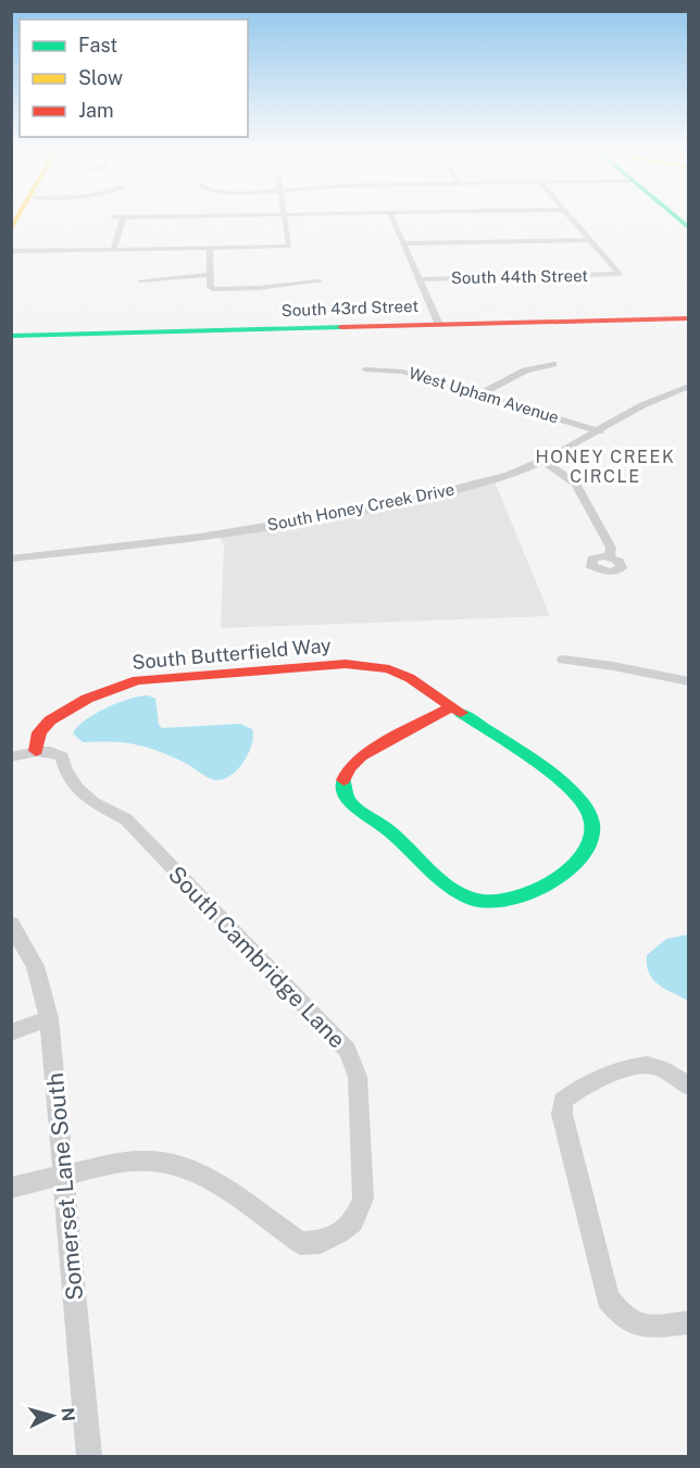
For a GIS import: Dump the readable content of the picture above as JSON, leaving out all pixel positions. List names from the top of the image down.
{
  "streets": {
    "street": [
      "South 44th Street",
      "South 43rd Street",
      "West Upham Avenue",
      "South Honey Creek Drive",
      "South Butterfield Way",
      "South Cambridge Lane",
      "Somerset Lane South"
    ]
  },
  "crossings": [
    ["West Upham Avenue", "South Honey Creek Drive"],
    ["South Butterfield Way", "South Cambridge Lane"],
    ["South Cambridge Lane", "Somerset Lane South"]
  ],
  "districts": ["HONEY CREEK CIRCLE"],
  "legend": ["Fast", "Slow", "Jam"],
  "north": "right"
}
